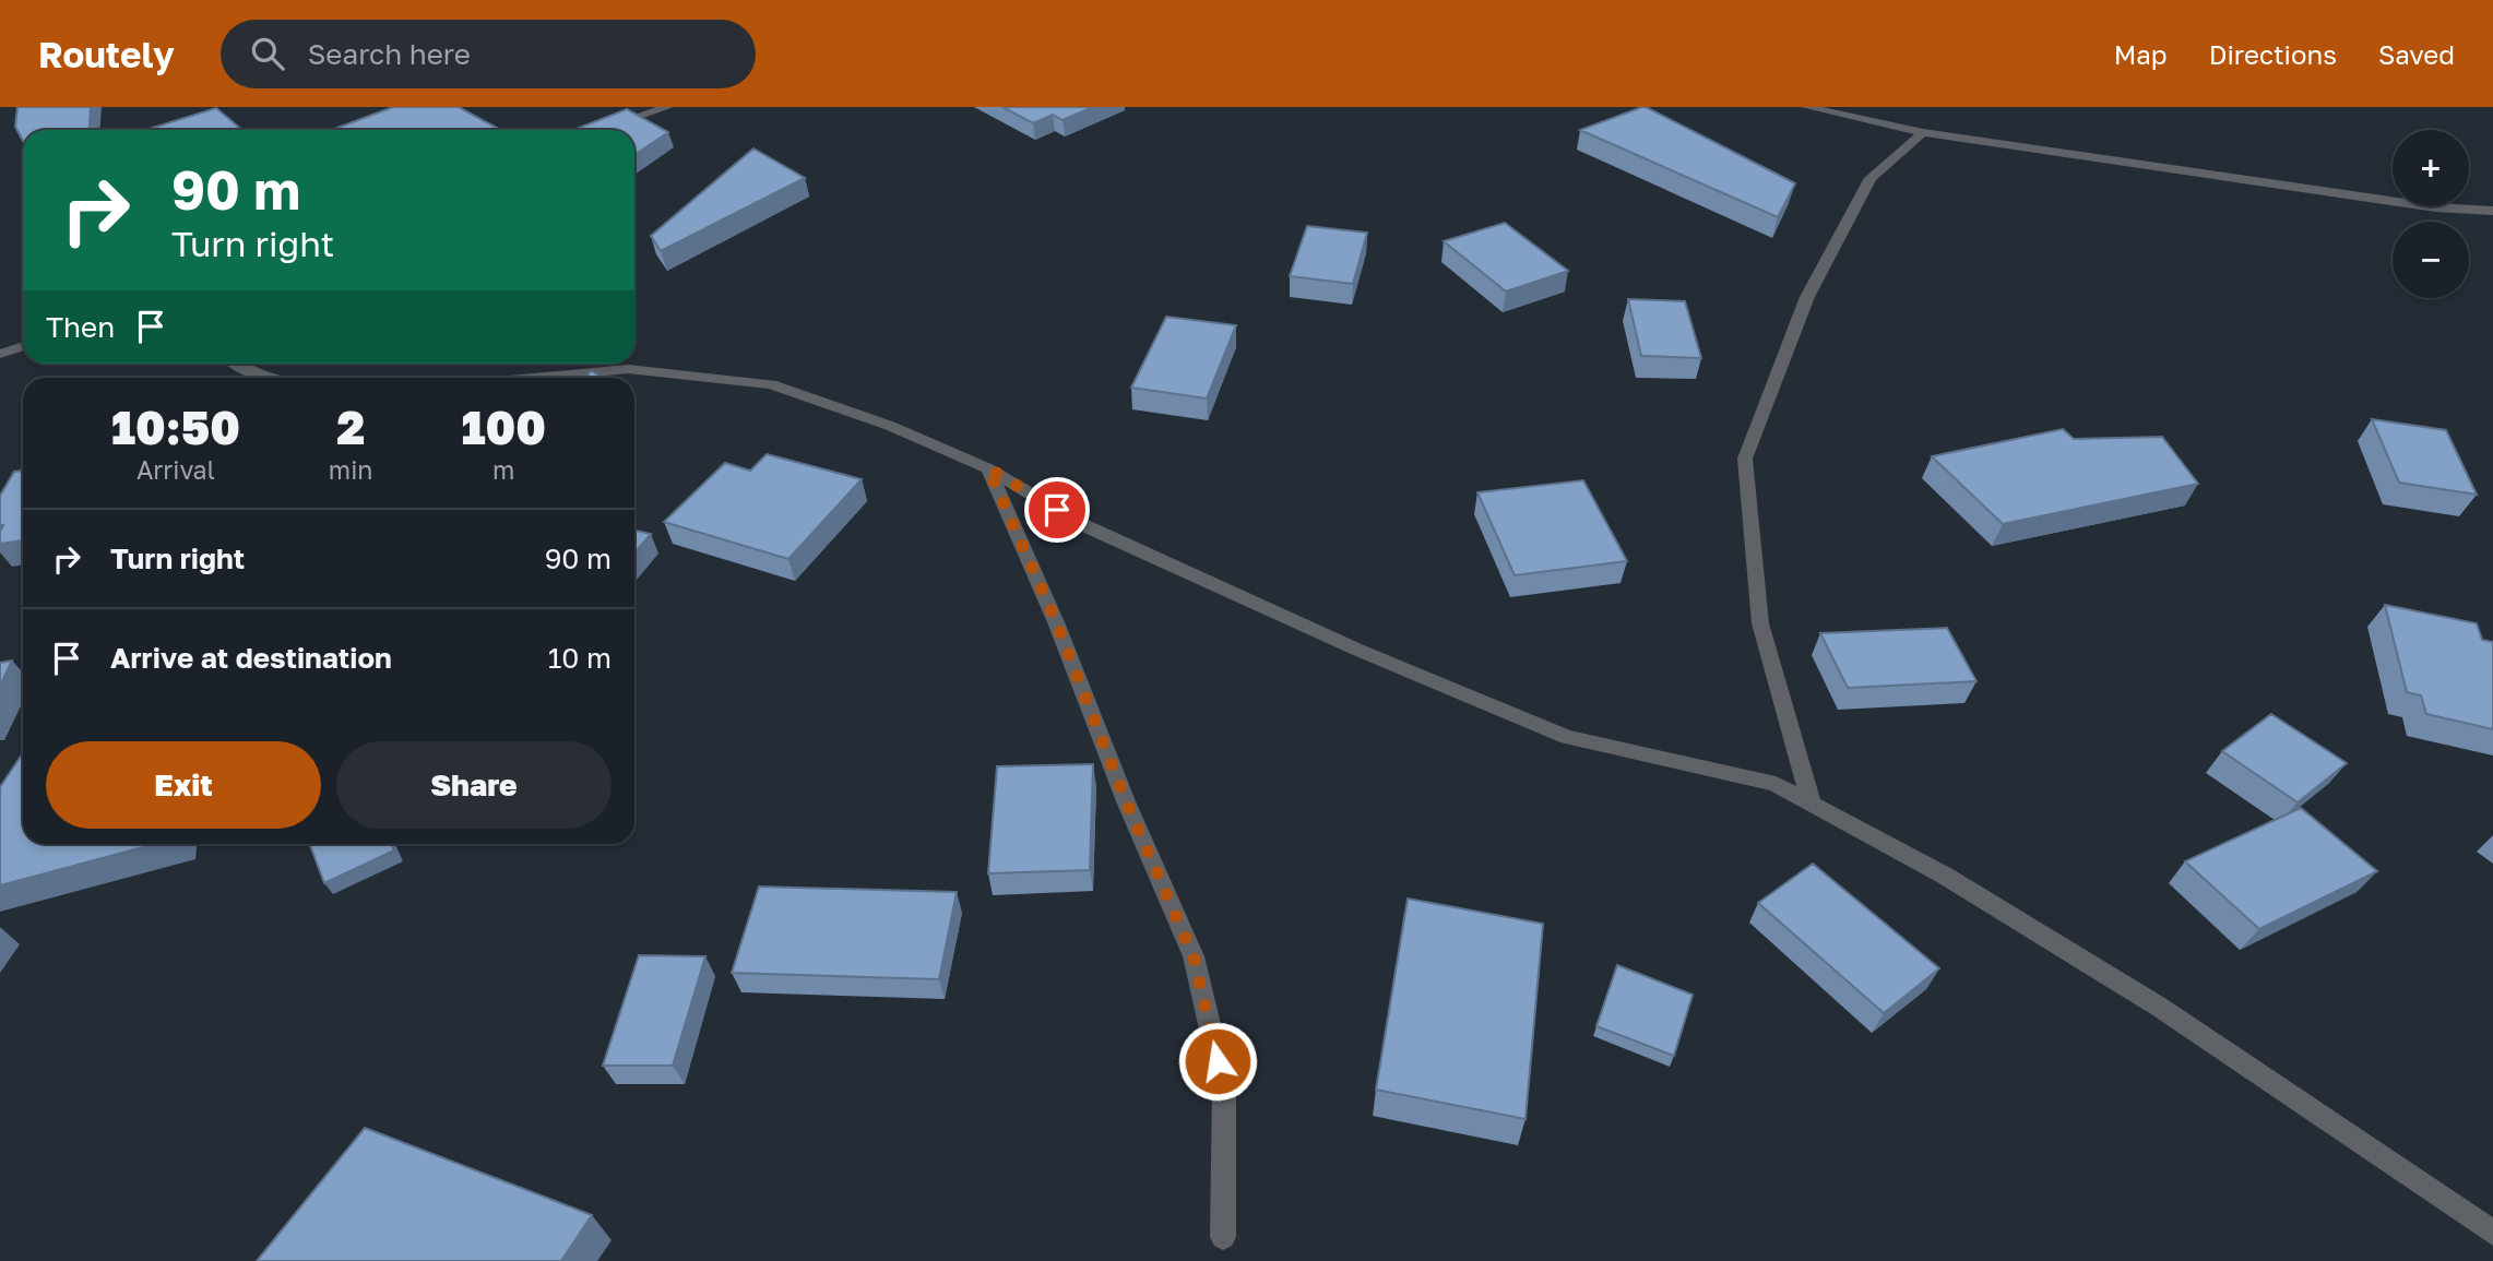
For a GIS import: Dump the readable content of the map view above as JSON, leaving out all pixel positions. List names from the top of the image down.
{
  "page": {
    "header": "Routely",
    "search": "Search here",
    "nav": ["Map", "Directions", "Saved"],
    "map_buttons": ["+", "−"],
    "turn": ["90 m", "Turn right"],
    "then": "Then",
    "eta": [
      "10:50",
      "Arrival",
      "2",
      "min",
      "100",
      "m"
    ],
    "list": [
      {
        "name": "Turn right",
        "value": "90 m"
      },
      {
        "name": "Arrive at destination",
        "value": "10 m"
      }
    ],
    "buttons": ["Exit", "Share"]
  }
}
